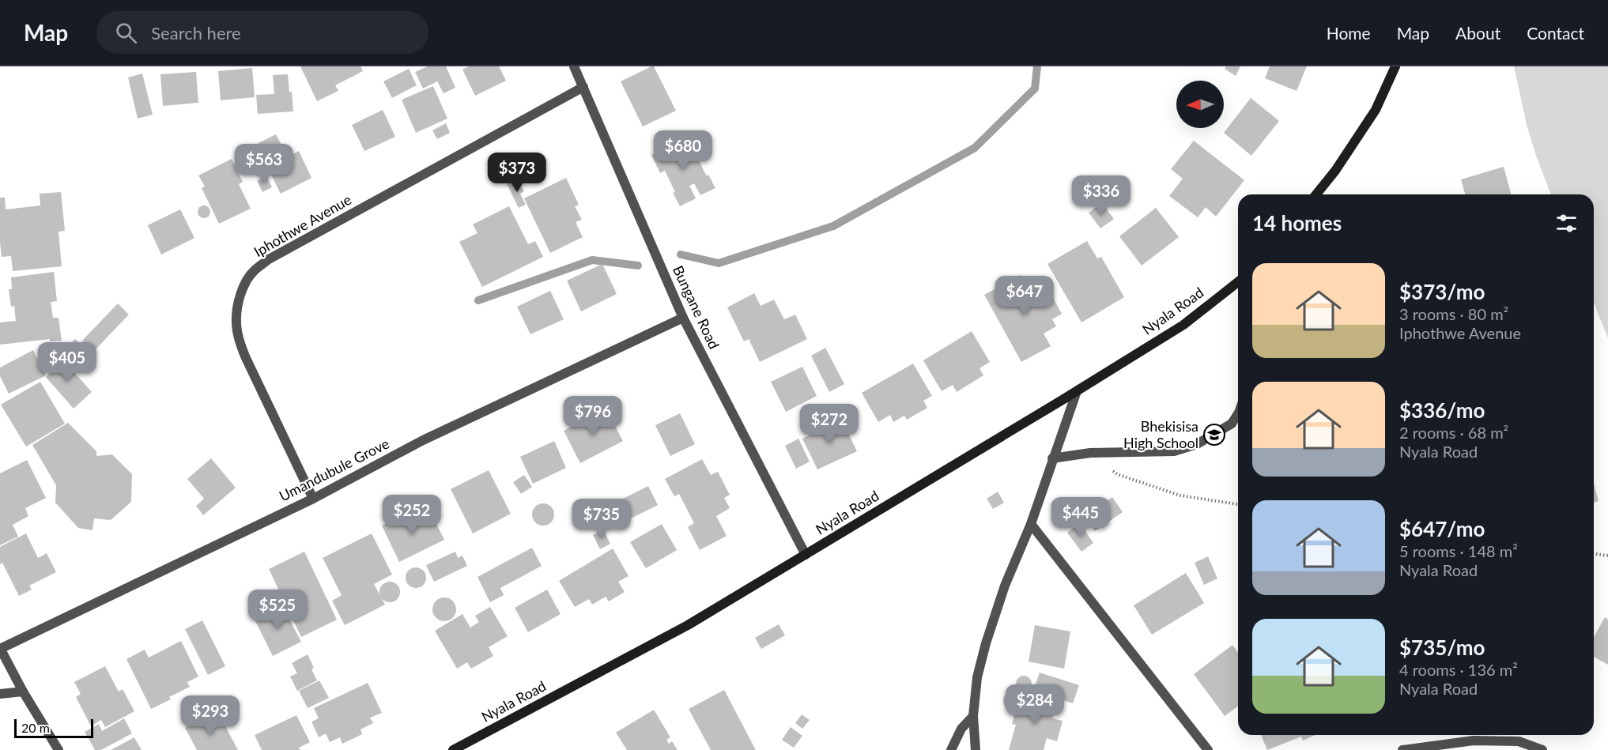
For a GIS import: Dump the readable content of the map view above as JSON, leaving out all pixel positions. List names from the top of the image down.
{
  "streets": {
    "street": [
      "Iphothwe Avenue",
      "Bungane Road",
      "Nyala Road",
      "Umandubule Grove"
    ]
  },
  "crossings": [
    ["Iphothwe Avenue", "Bungane Road"],
    ["Iphothwe Avenue", "Umandubule Grove"],
    ["Bungane Road", "Nyala Road"],
    ["Bungane Road", "Umandubule Grove"]
  ],
  "places": {
    "school or university": ["Bhekisisa High School"]
  },
  "scale_bar": "20 m",
  "north": "left",
  "page": {
    "header": "Map",
    "search": "Search here",
    "nav": [
      "Home",
      "Map",
      "About",
      "Contact"
    ],
    "price": [
      "$680",
      "$563",
      "$373",
      "$336",
      "$647",
      "$405",
      "$796",
      "$272",
      "$252",
      "$445",
      "$735",
      "$525",
      "$284",
      "$293"
    ],
    "heading": "14 homes",
    "list": [
      {
        "name": "$373/mo",
        "note": "3 rooms · 80 m² · Iphothwe Avenue"
      },
      {
        "name": "$336/mo",
        "note": "2 rooms · 68 m² · Nyala Road"
      },
      {
        "name": "$647/mo",
        "note": "5 rooms · 148 m² · Nyala Road"
      },
      {
        "name": "$735/mo",
        "note": "4 rooms · 136 m² · Nyala Road"
      }
    ],
    "scale": "20 m"
  }
}
